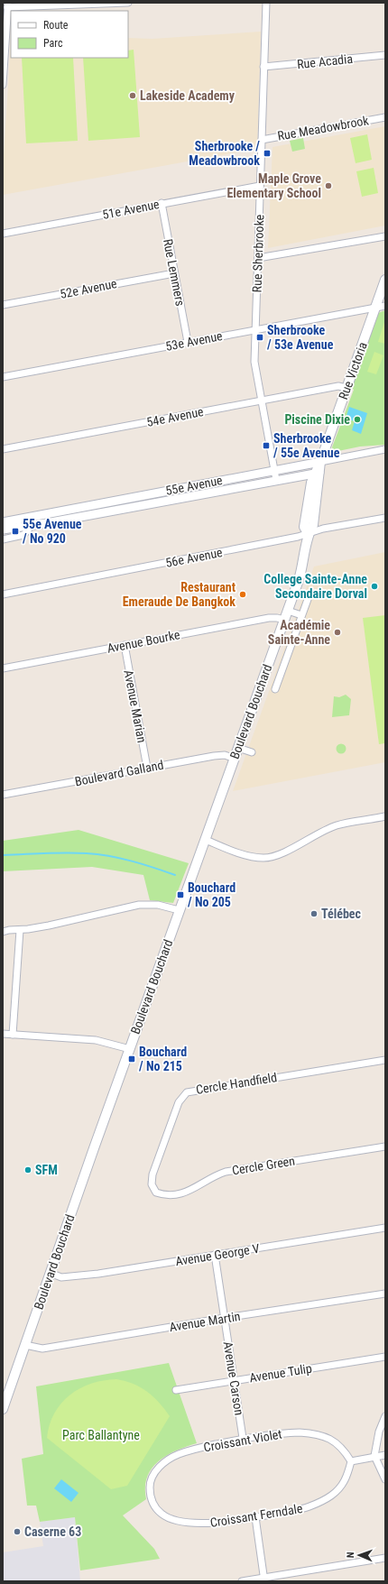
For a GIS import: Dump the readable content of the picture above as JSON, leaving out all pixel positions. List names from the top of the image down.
{
  "streets": {
    "main road": ["Rue Victoria", "Boulevard Bouchard"],
    "street": [
      "Rue Acadia",
      "Rue Meadowbrook",
      "51e Avenue",
      "Rue Sherbrooke",
      "Rue Lemmers",
      "52e Avenue",
      "53e Avenue",
      "54e Avenue",
      "55e Avenue",
      "56e Avenue",
      "Avenue Bourke",
      "Avenue Marian",
      "Boulevard Galland",
      "Cercle Handfield",
      "Cercle Green",
      "Avenue George V",
      "Avenue Martin",
      "Avenue Tulip",
      "Avenue Carson",
      "Croissant Violet",
      "Croissant Ferndale"
    ]
  },
  "crossings": [
    ["Rue Acadia", "Rue Sherbrooke"],
    ["Rue Meadowbrook", "Rue Sherbrooke"],
    ["51e Avenue", "Rue Sherbrooke"],
    ["51e Avenue", "Rue Lemmers"],
    ["Rue Sherbrooke", "53e Avenue"],
    ["Rue Sherbrooke", "54e Avenue"],
    ["Rue Sherbrooke", "55e Avenue"],
    ["Rue Lemmers", "52e Avenue"],
    ["Rue Lemmers", "53e Avenue"],
    ["53e Avenue", "Rue Victoria"],
    ["Rue Victoria", "54e Avenue"],
    ["Rue Victoria", "55e Avenue"],
    ["Rue Victoria", "56e Avenue"],
    ["Rue Victoria", "Boulevard Bouchard"],
    ["Avenue Bourke", "Avenue Marian"],
    ["Avenue Bourke", "Boulevard Bouchard"],
    ["Avenue Marian", "Boulevard Galland"],
    ["Boulevard Bouchard", "Boulevard Galland"],
    ["Boulevard Bouchard", "Avenue George V"],
    ["Boulevard Bouchard", "Avenue Martin"],
    ["Cercle Handfield", "Cercle Green"],
    ["Avenue George V", "Avenue Carson"],
    ["Avenue Martin", "Avenue Carson"],
    ["Avenue Tulip", "Avenue Carson"],
    ["Avenue Carson", "Croissant Violet"],
    ["Croissant Violet", "Croissant Ferndale"]
  ],
  "parks": ["Parc Ballantyne"],
  "places": {
    "other": [
      "Lakeside Academy",
      "Maple Grove Elementary School",
      "Piscine Dixie",
      "College Sainte-Anne Secondaire Dorval",
      "Restaurant Emeraude De Bangkok",
      "Académie Sainte-Anne",
      "Télébec",
      "SFM",
      "Caserne 63"
    ],
    "transit": [
      "Sherbrooke / Meadowbrook",
      "Sherbrooke / 53e Avenue",
      "Sherbrooke / 55e Avenue",
      "55e Avenue / No 920",
      "Bouchard / No 205",
      "Bouchard / No 215"
    ]
  },
  "legend": ["Route", "Parc"],
  "north": "left"
}
